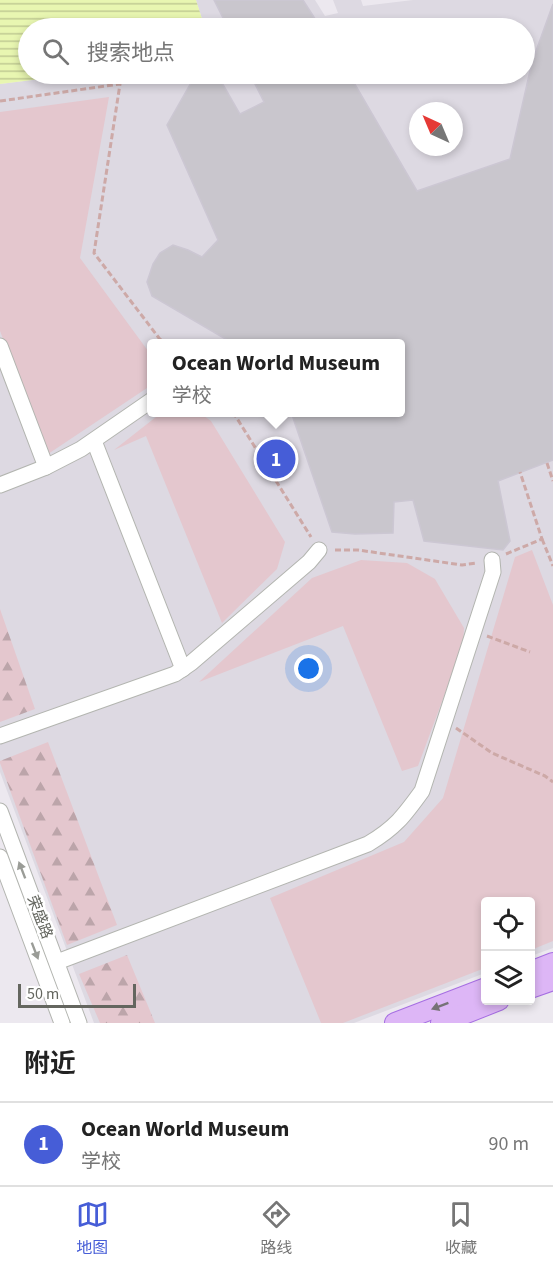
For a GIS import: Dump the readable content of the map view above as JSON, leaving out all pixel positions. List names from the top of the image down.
{
  "streets": {
    "street": ["荣盛路"]
  },
  "scale_bar": "50 m",
  "north": "top left",
  "page": {
    "search": "搜索地点",
    "popup": ["Ocean World Museum", "学校"],
    "pins": "1",
    "scale": "50 m",
    "heading": "附近",
    "list": [
      {
        "mark": "1",
        "name": "Ocean World Museum",
        "note": "学校",
        "value": "90 m"
      }
    ],
    "nav": ["地图", "路线", "收藏"]
  }
}
